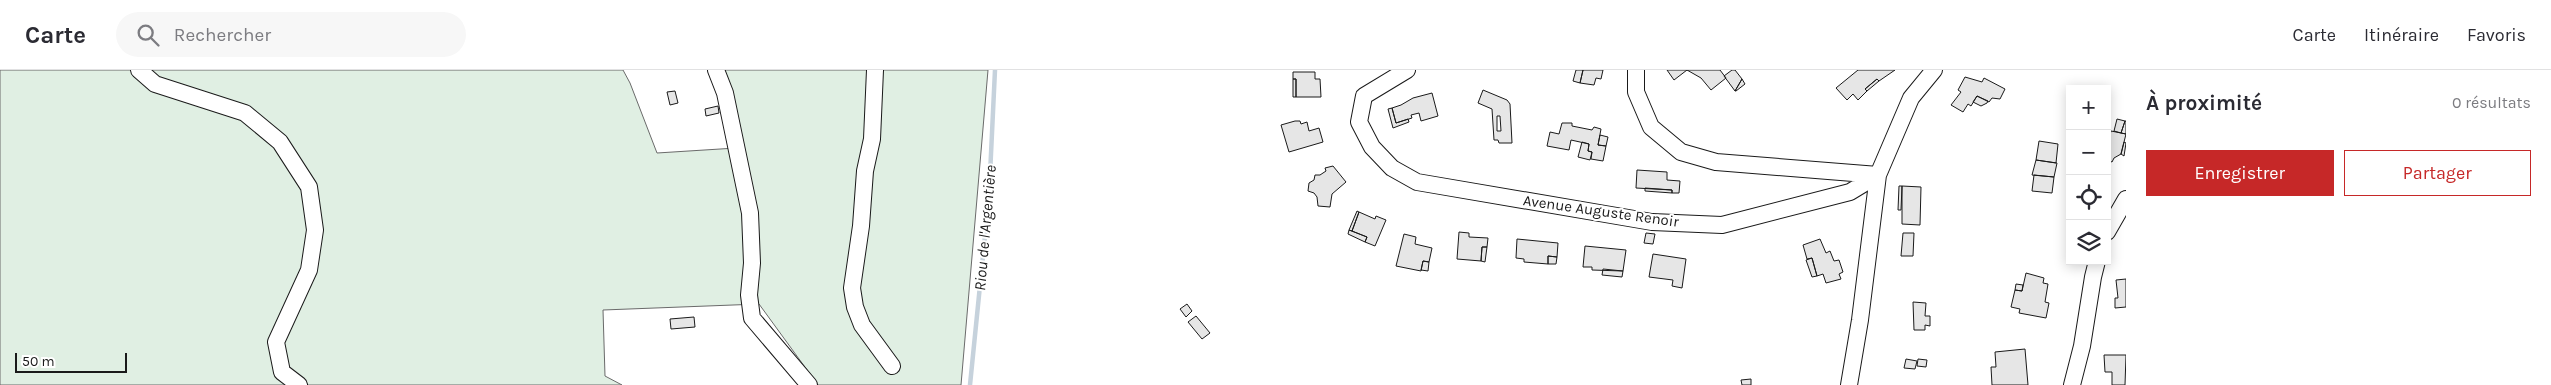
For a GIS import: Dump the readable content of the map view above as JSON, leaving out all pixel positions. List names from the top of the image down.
{
  "streets": {
    "street": ["Avenue Auguste Renoir"]
  },
  "water": ["Riou de l'Argentière"],
  "scale_bar": "50 m",
  "page": {
    "header": "Carte",
    "search": "Rechercher",
    "nav": ["Carte", "Itinéraire", "Favoris"],
    "heading": ["À proximité", "0 résultats"],
    "map_buttons": ["+", "−"],
    "buttons": ["Enregistrer", "Partager"],
    "scale": "50 m"
  }
}
